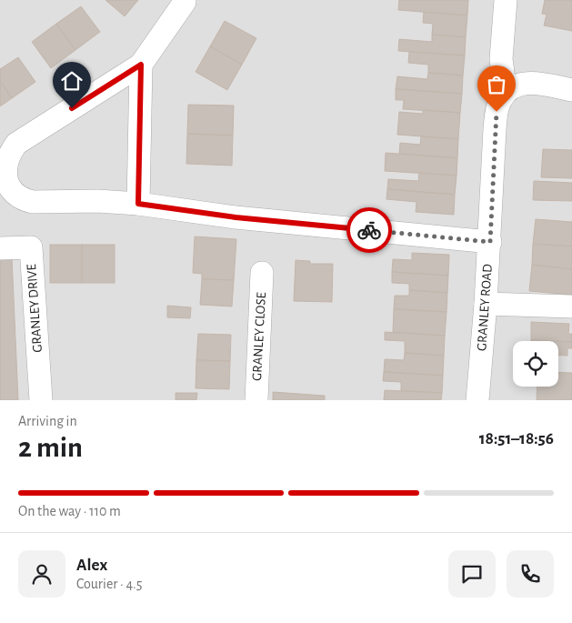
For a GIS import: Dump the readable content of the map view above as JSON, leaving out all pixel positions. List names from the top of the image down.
{
  "streets": {
    "street": ["GRANLEY ROAD", "GRANLEY DRIVE", "GRANLEY CLOSE"]
  },
  "page": {
    "heading": ["2 min", "Arriving in", "18:51–18:56"],
    "panel": ["Alex", "Courier · 4.5"],
    "bar": "On the way · 110 m"
  }
}
